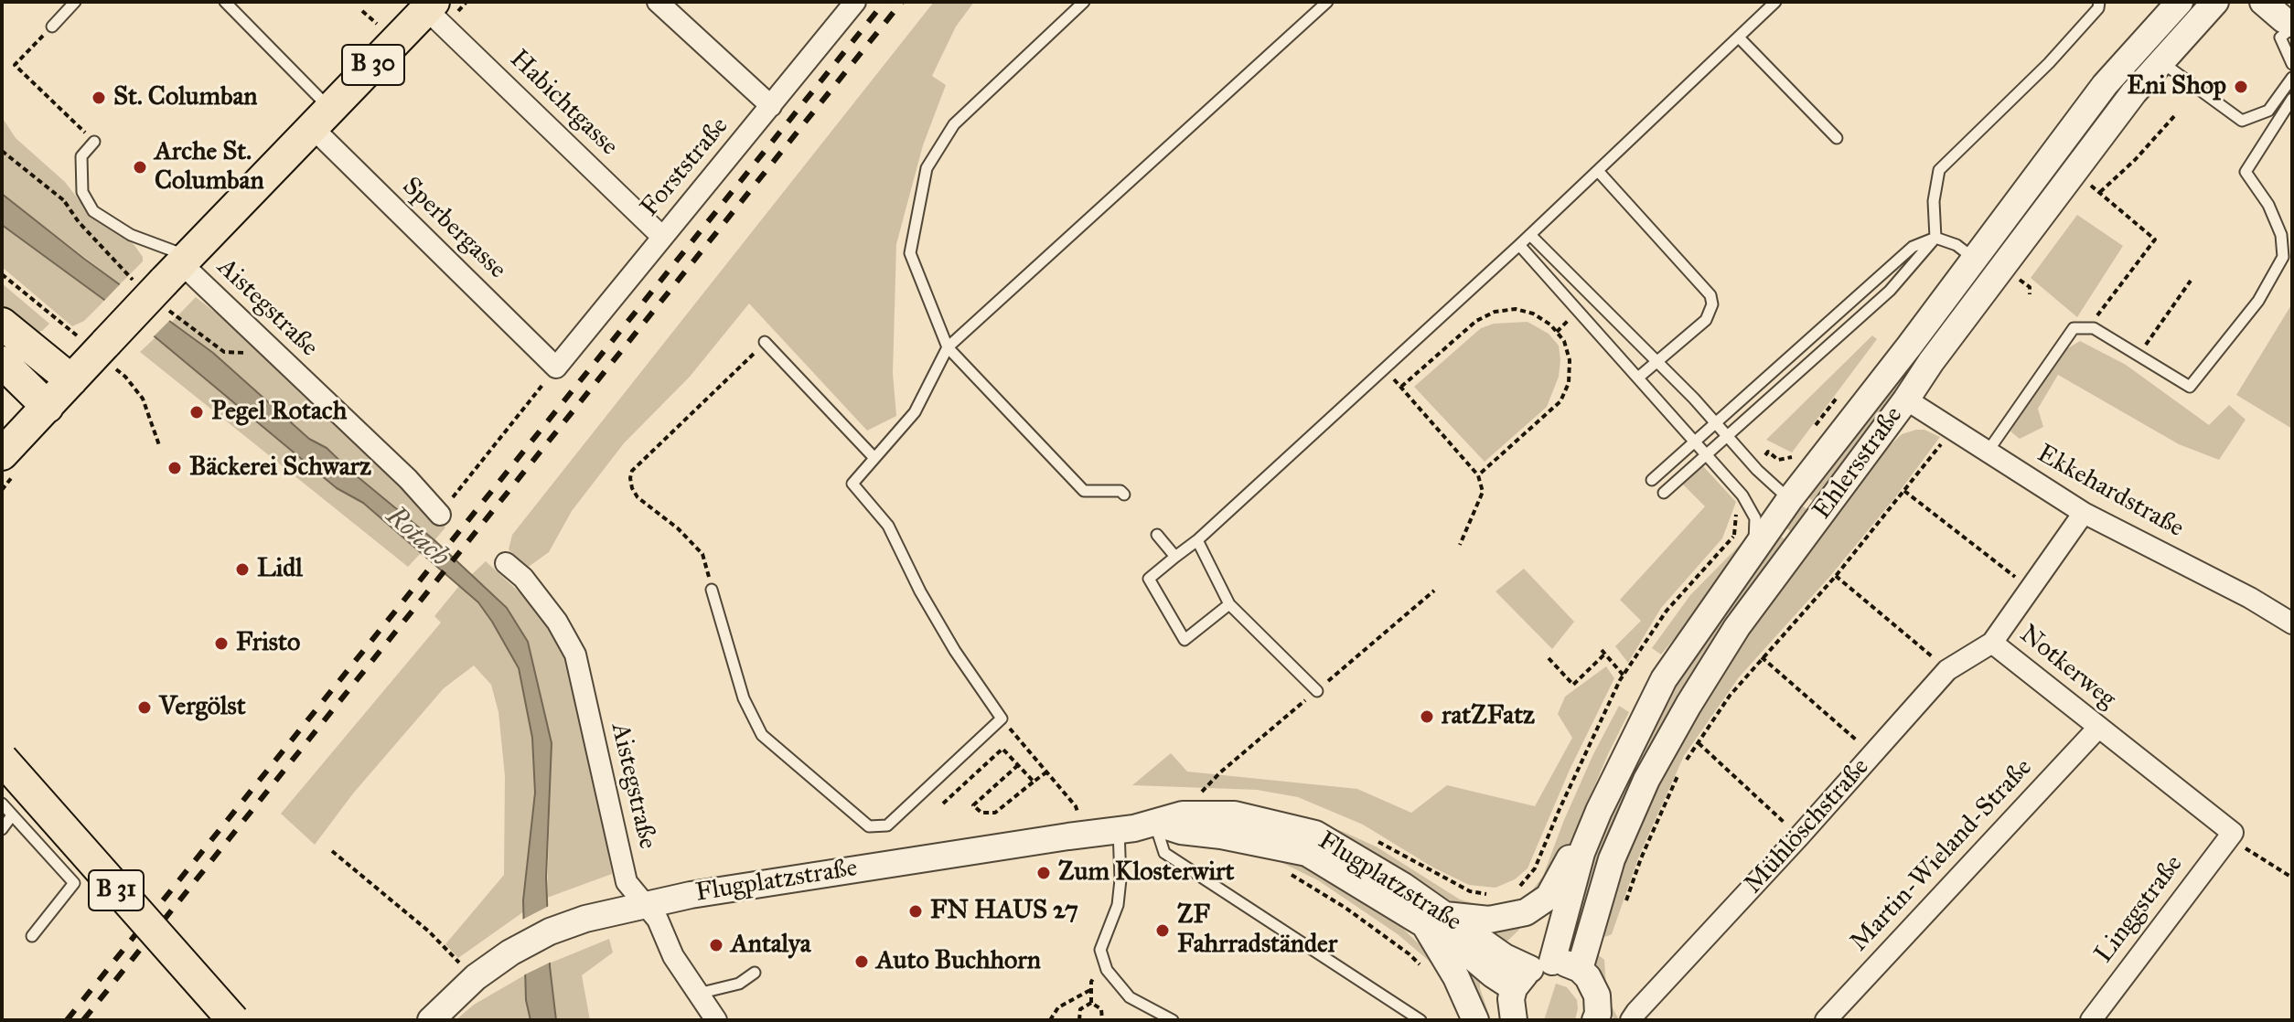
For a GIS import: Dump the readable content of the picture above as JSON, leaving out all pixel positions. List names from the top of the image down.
{
  "streets": {
    "main road": ["B 30", "B 31"],
    "street": [
      "Habichtgasse",
      "Forststraße",
      "Sperbergasse",
      "Aistegstraße",
      "Ehlersstraße",
      "Ekkehardstraße",
      "Notkerweg",
      "Mühlöschstraße",
      "Martin-Wieland-Straße",
      "Flugplatzstraße",
      "Linggstraße"
    ]
  },
  "crossings": [
    ["B 30", "Habichtgasse"],
    ["B 30", "Sperbergasse"],
    ["B 30", "Aistegstraße"],
    ["Habichtgasse", "Forststraße"],
    ["Forststraße", "Sperbergasse"],
    ["Aistegstraße", "Flugplatzstraße"],
    ["Ehlersstraße", "Ekkehardstraße"],
    ["Ehlersstraße", "Flugplatzstraße"],
    ["Ekkehardstraße", "Notkerweg"],
    ["Notkerweg", "Mühlöschstraße"],
    ["Notkerweg", "Martin-Wieland-Straße"],
    ["Notkerweg", "Linggstraße"]
  ],
  "water": ["Rotach"],
  "places": [
    "Eni Shop",
    "St. Columban",
    "Arche St. Columban",
    "Pegel Rotach",
    "Bäckerei Schwarz",
    "Lidl",
    "Fristo",
    "Vergölst",
    "ratZFatz",
    "Zum Klosterwirt",
    "FN HAUS 27",
    "ZF Fahrradständer",
    "Antalya",
    "Auto Buchhorn"
  ]
}
